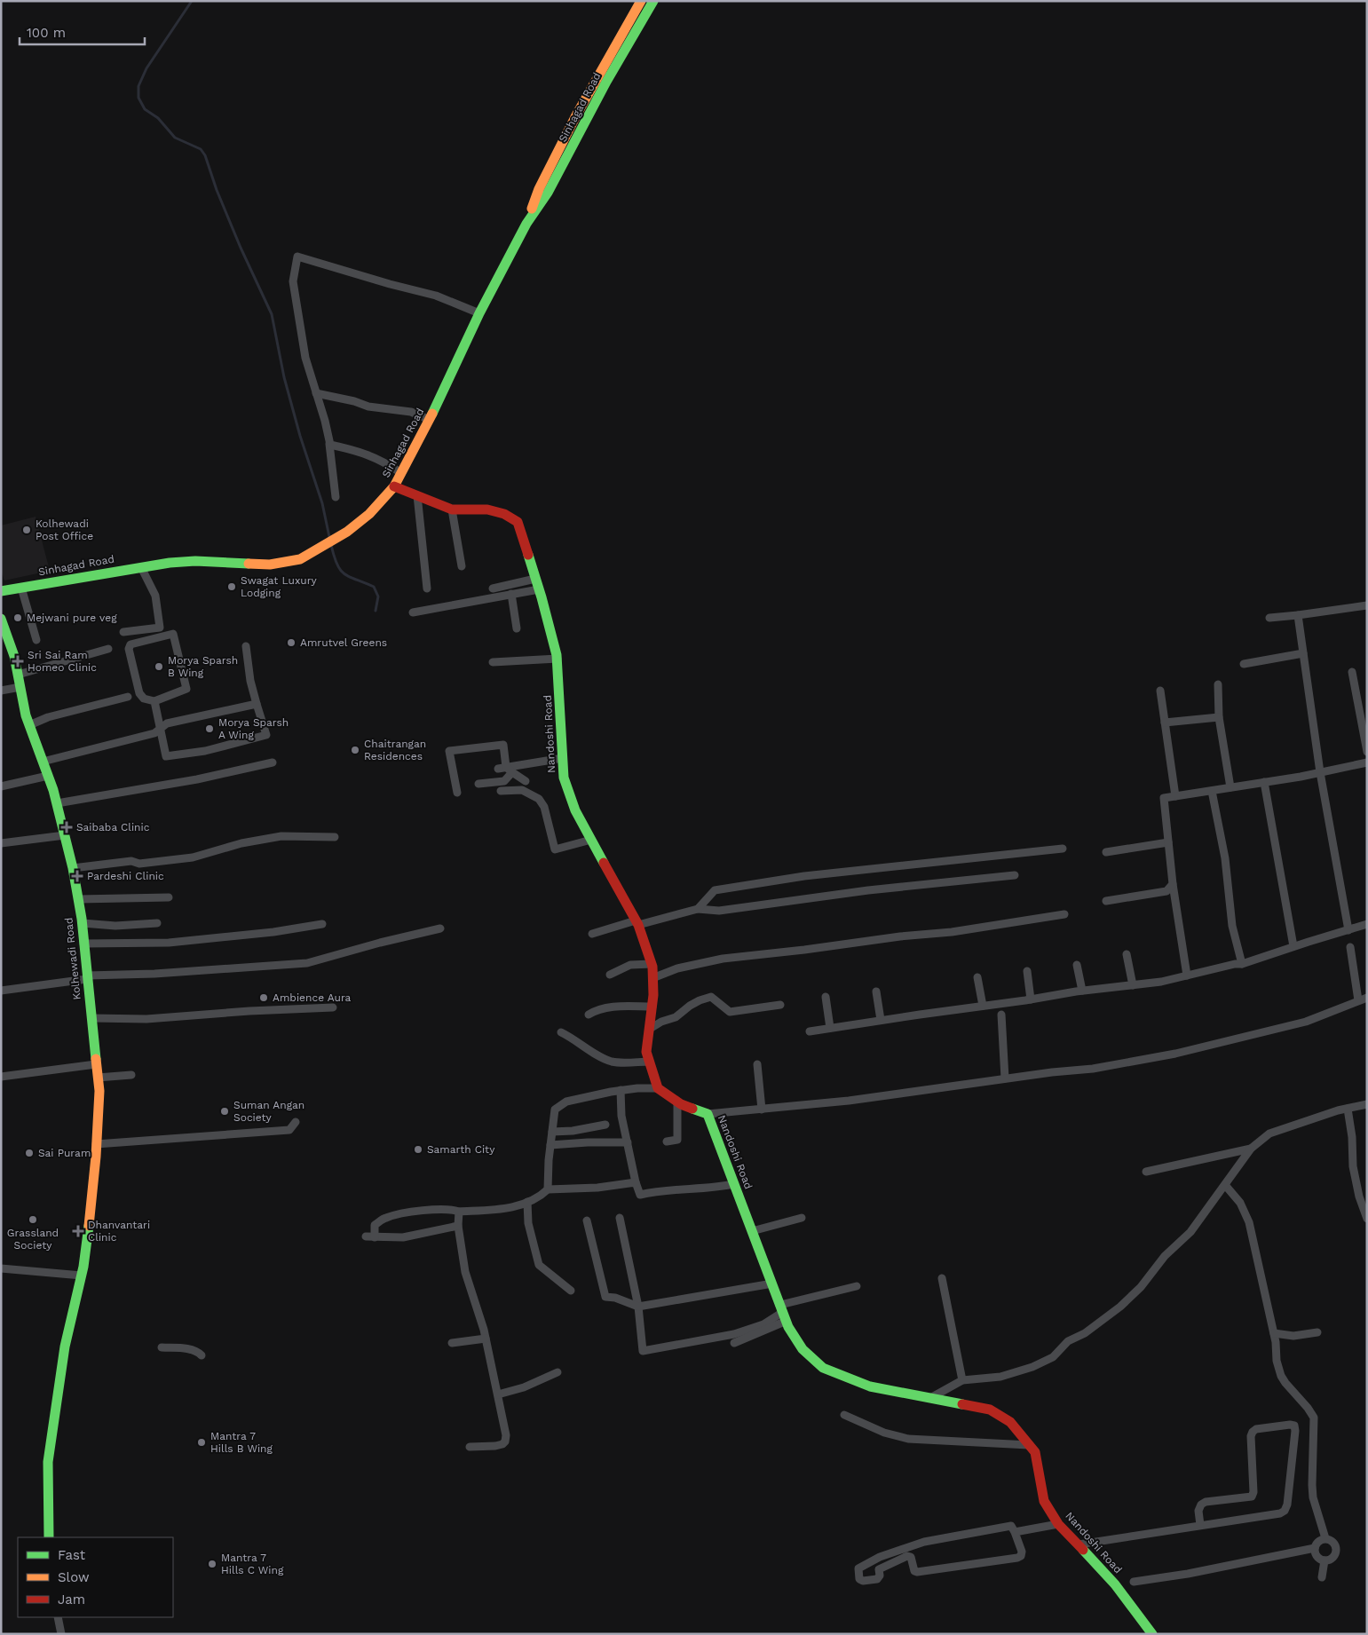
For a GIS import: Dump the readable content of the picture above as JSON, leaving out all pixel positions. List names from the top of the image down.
{
  "streets": {
    "street": ["Sinhagad Road", "Nandoshi Road", "Kolhewadi Road"]
  },
  "crossings": [
    ["Sinhagad Road", "Nandoshi Road"]
  ],
  "places": {
    "other": [
      "Kolhewadi Post Office",
      "Swagat Luxury Lodging",
      "Mejwani pure veg",
      "Amrutvel Greens",
      "Morya Sparsh B Wing",
      "Morya Sparsh A Wing",
      "Chaitrangan Residences",
      "Ambience Aura",
      "Suman Angan Society",
      "Samarth City",
      "Sai Puram",
      "Grassland Society",
      "Mantra 7 Hills B Wing",
      "Mantra 7 Hills C Wing"
    ],
    "health": [
      "Sri Sai Ram Homeo Clinic",
      "Saibaba Clinic",
      "Pardeshi Clinic",
      "Dhanvantari Clinic"
    ]
  },
  "legend": ["Fast", "Slow", "Jam"],
  "scale_bar": "100 m"
}
